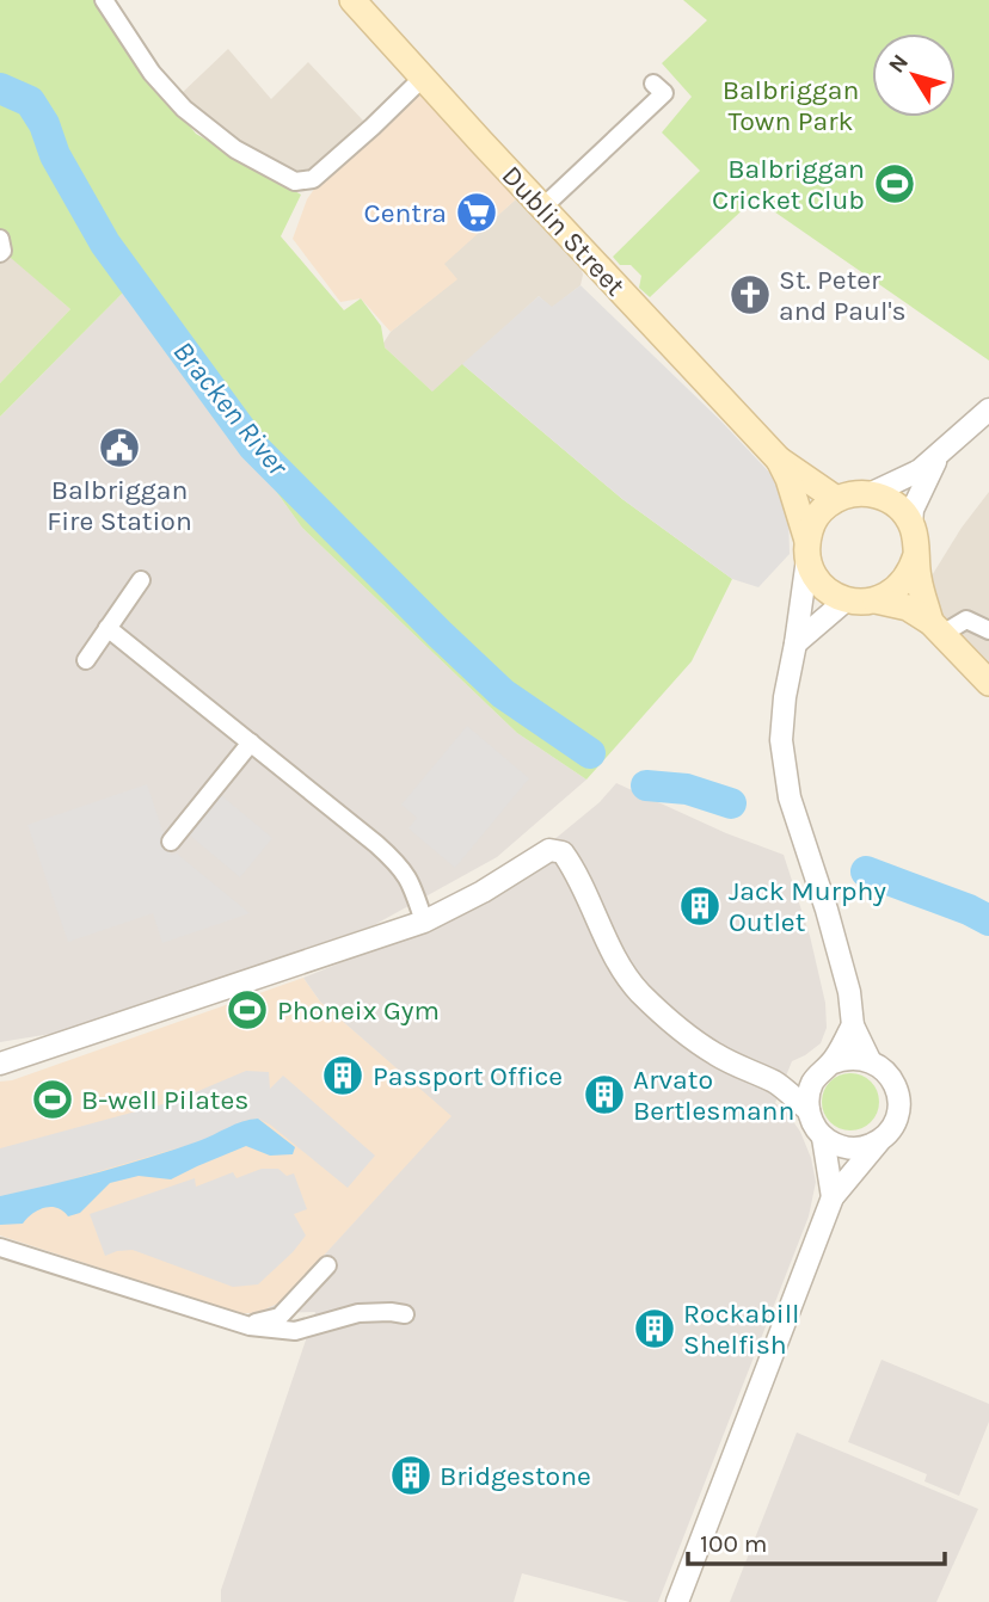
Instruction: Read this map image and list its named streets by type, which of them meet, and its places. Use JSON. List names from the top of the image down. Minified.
{"streets":{"main road":["Dublin Street"]},"water":["Bracken River"],"parks":["Balbriggan Town Park"],"places":{"sports":["Balbriggan Cricket Club","Phoneix Gym","B-well Pilates"],"supermarket":["Centra"],"church":["St. Peter and Paul's"],"public building":["Balbriggan Fire Station"],"building":["Jack Murphy Outlet","Passport Office","Arvato Bertlesmann","Rockabill Shelfish","Bridgestone"]},"scale_bar":"100 m","north":"top left"}
